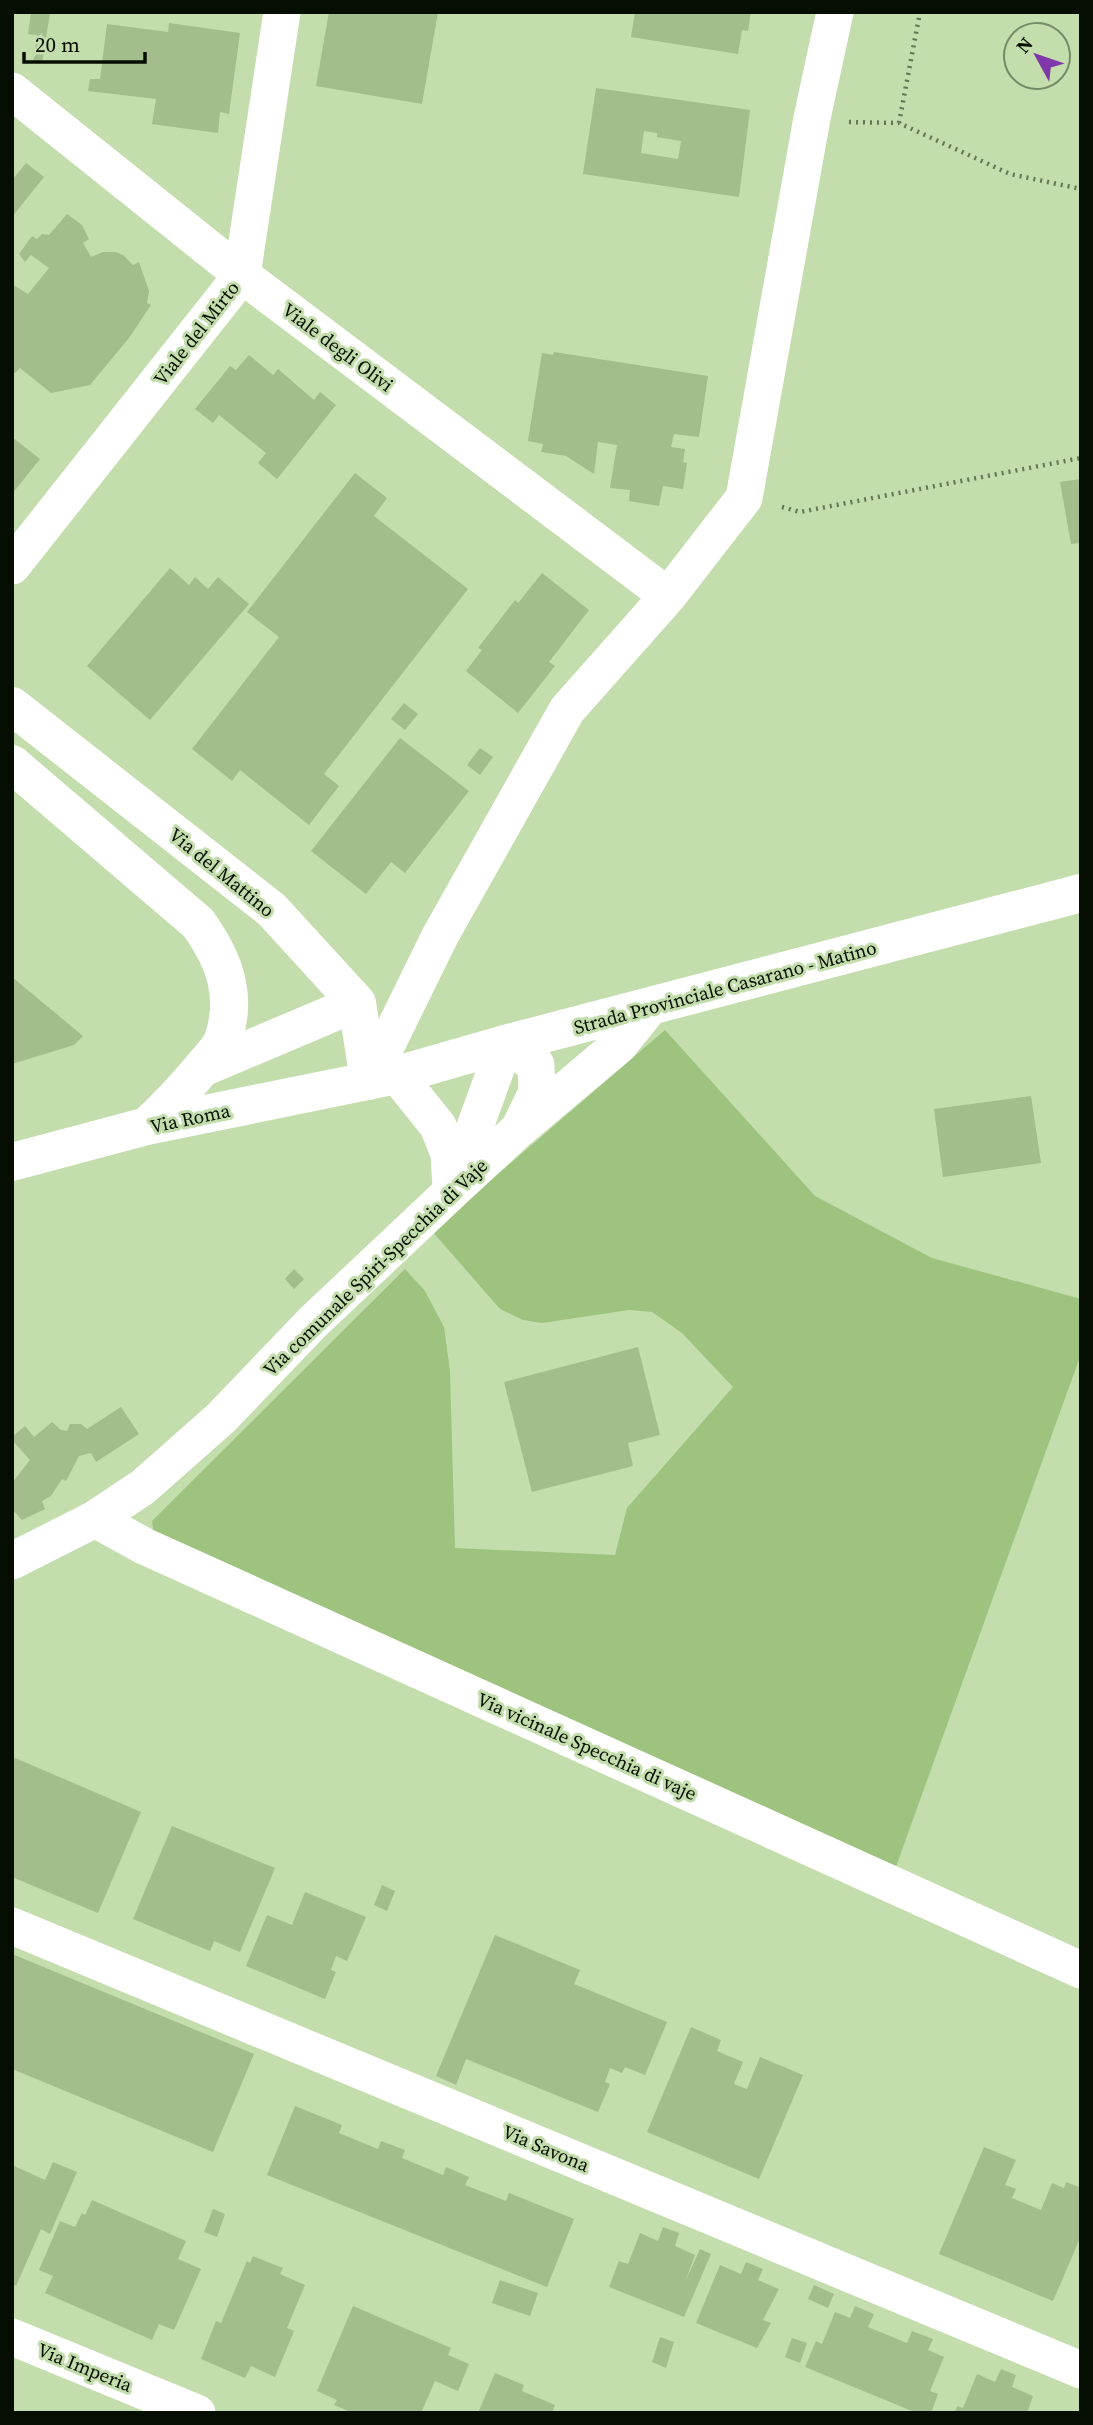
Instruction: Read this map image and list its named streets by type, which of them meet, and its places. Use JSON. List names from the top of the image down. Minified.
{"streets":{"main road":["Via del Mattino","Strada Provinciale Casarano - Matino","Via Roma"],"street":["Viale del Mirto","Viale degli Olivi","Via comunale Spiri-Specchia di Vaje","Via vicinale Specchia di vaje","Via Savona","Via Imperia"]},"crossings":[["Viale del Mirto","Viale degli Olivi"],["Strada Provinciale Casarano - Matino","Via Roma"],["Strada Provinciale Casarano - Matino","Via comunale Spiri-Specchia di Vaje"],["Via comunale Spiri-Specchia di Vaje","Via vicinale Specchia di vaje"]],"scale_bar":"20 m","north":"top left"}
